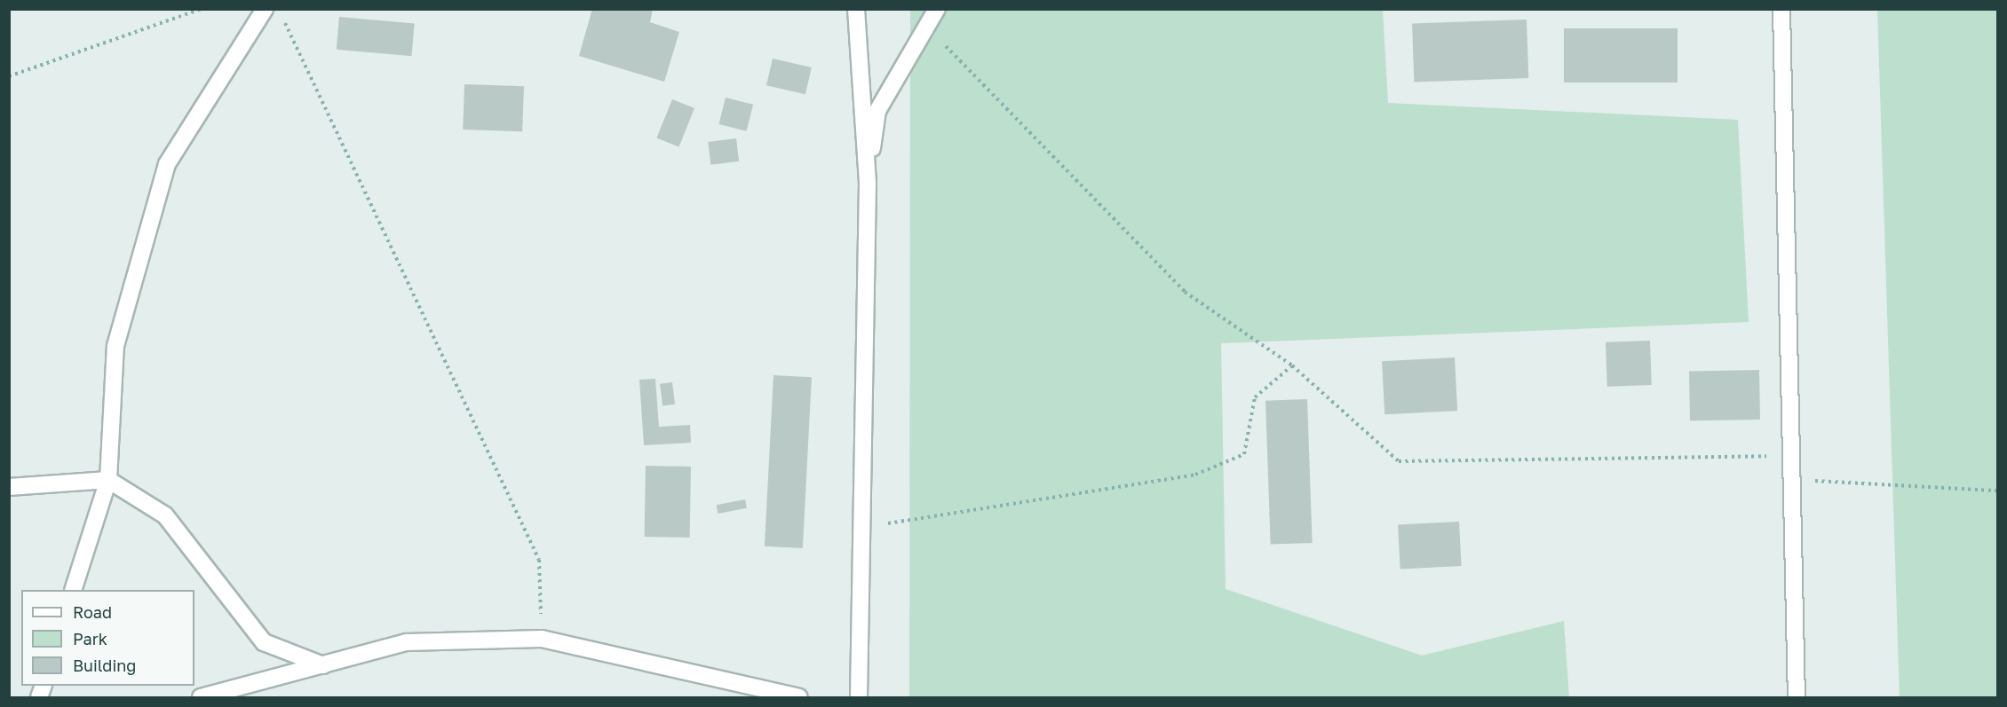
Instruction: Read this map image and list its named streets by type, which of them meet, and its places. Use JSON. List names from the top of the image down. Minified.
{"legend":["Road","Park","Building"]}
